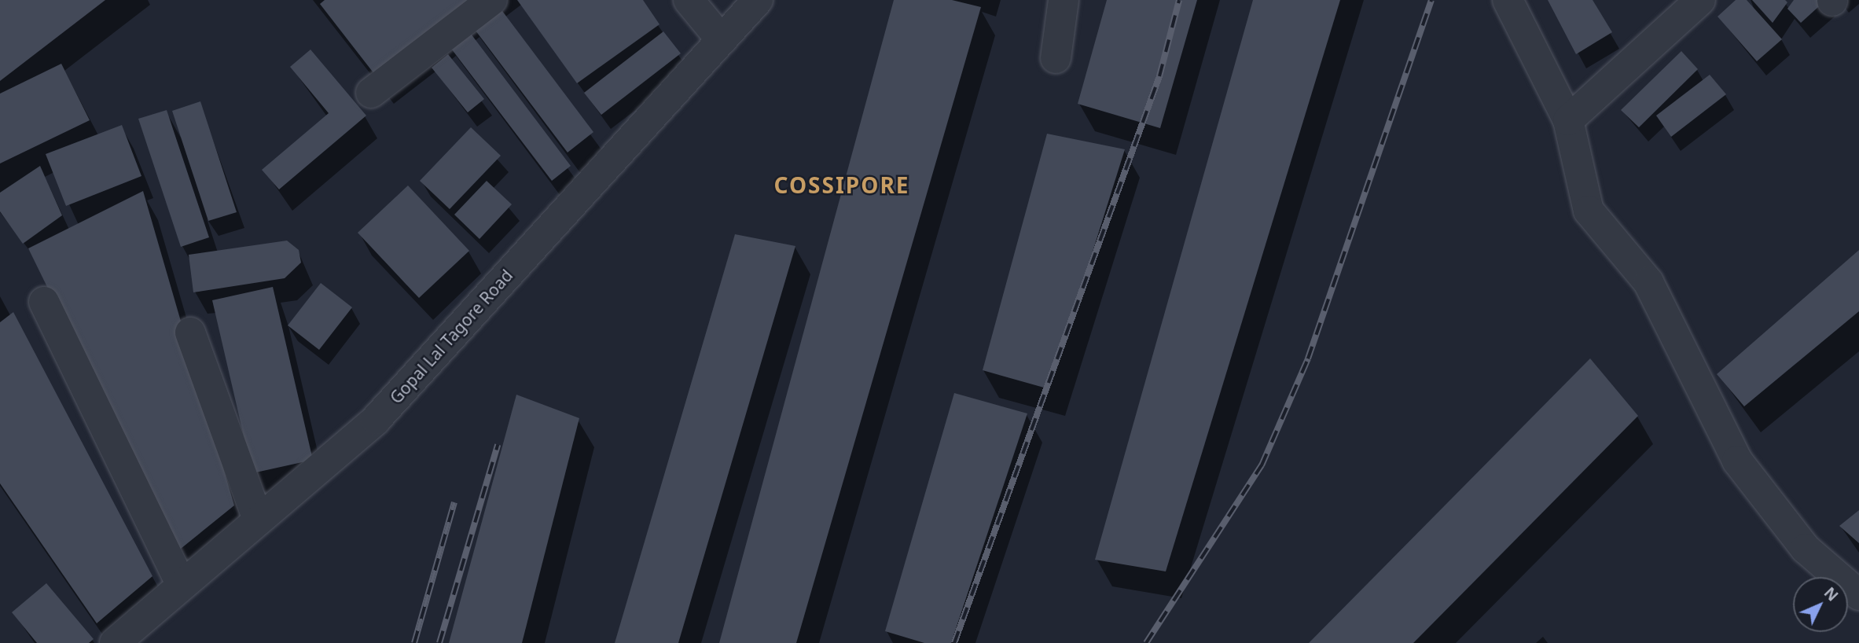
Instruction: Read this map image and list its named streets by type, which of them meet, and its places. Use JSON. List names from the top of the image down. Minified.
{"streets":{"street":["Gopal Lal Tagore Road"]},"districts":["COSSIPORE"],"north":"top right"}
